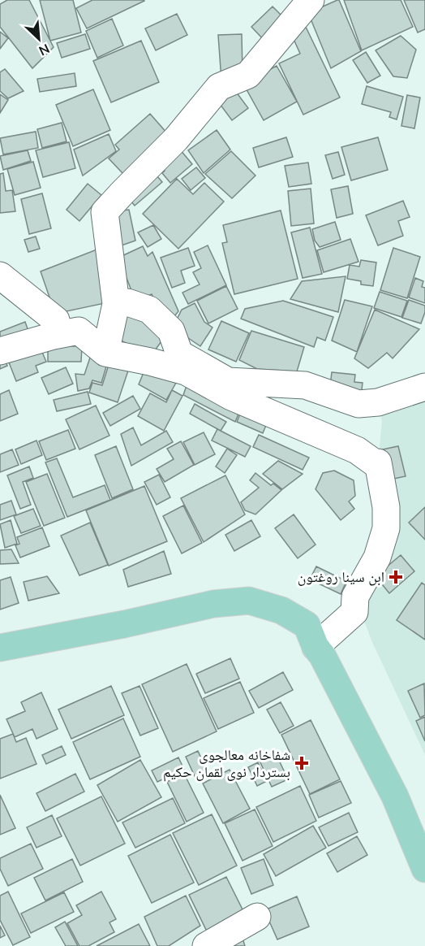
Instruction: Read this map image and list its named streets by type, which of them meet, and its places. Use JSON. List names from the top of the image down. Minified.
{"places":{"health":["ابن سینا روغتون","شفاخانه معالجوی بستردار نوی لقمان حکیم"]},"north":"bottom right"}
